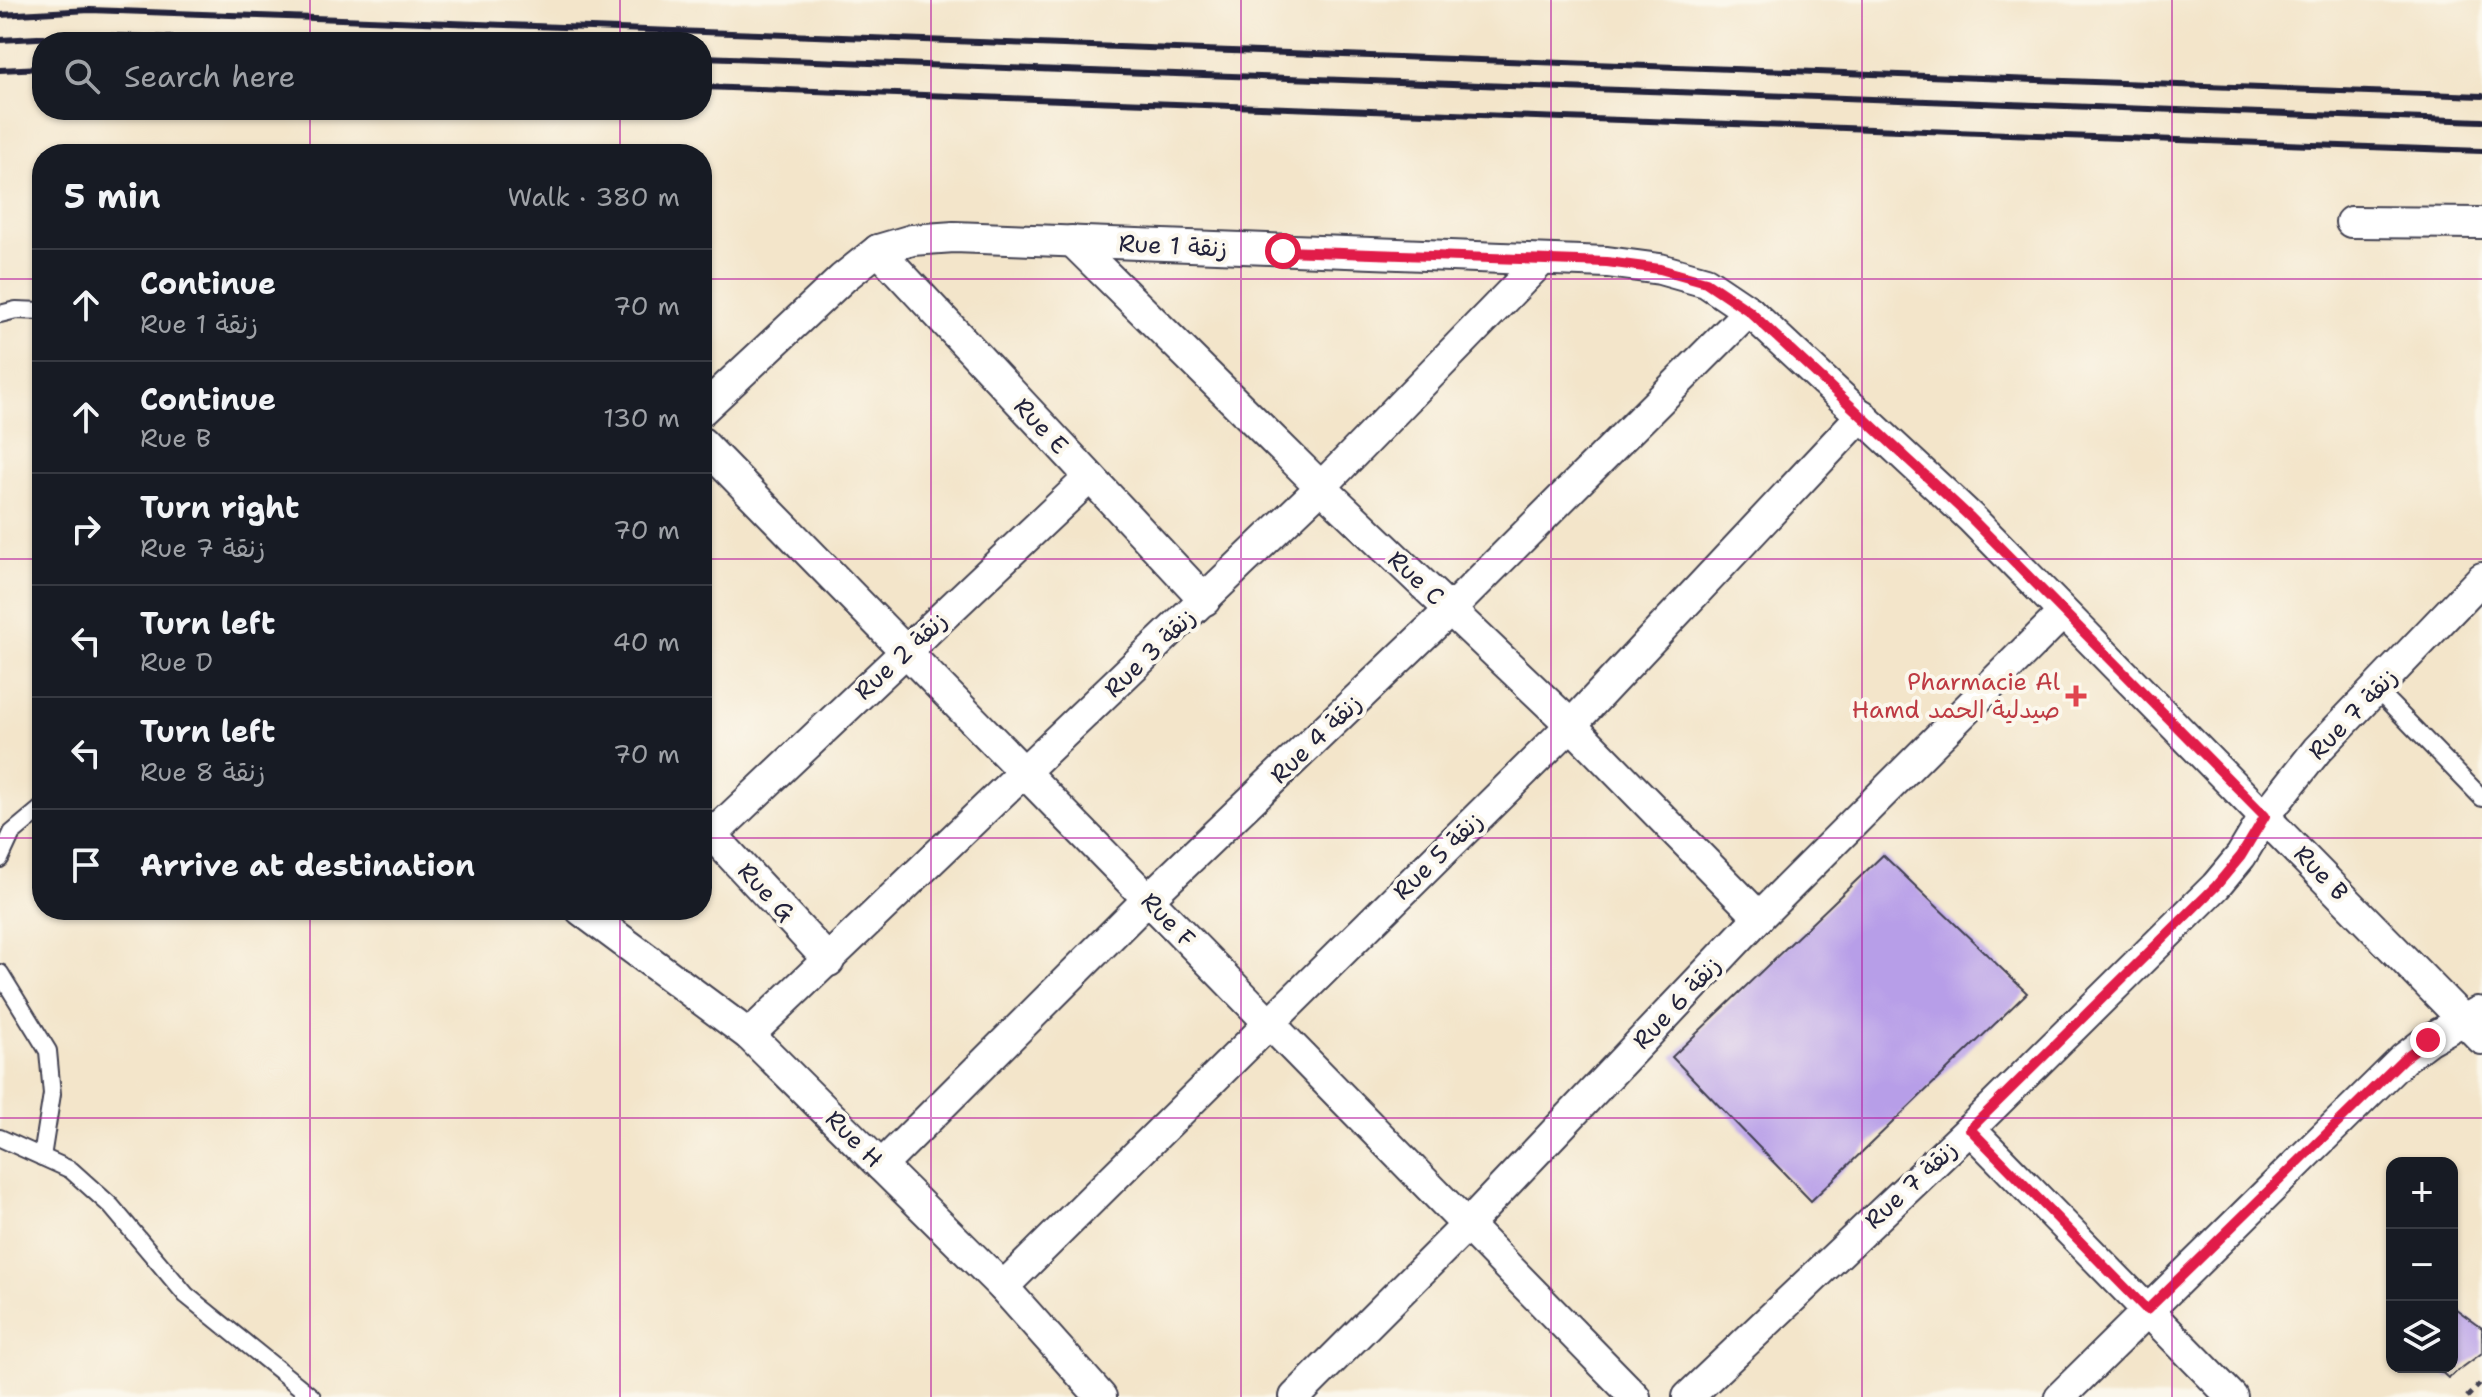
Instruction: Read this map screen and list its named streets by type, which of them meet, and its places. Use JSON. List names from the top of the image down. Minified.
{"streets":{"street":["Rue 1 زنقة","Rue E","Rue C","Rue 3 زنقة","Rue 2 زنقة","Rue 7 زنقة","Rue 4 زنقة","Rue 5 زنقة","Rue B","Rue G","Rue F","Rue 6 زنقة","Rue H"]},"crossings":[["Rue 1 زنقة","Rue E"],["Rue 1 زنقة","Rue C"],["Rue 1 زنقة","Rue 3 زنقة"],["Rue 1 زنقة","Rue B"],["Rue E","Rue 3 زنقة"],["Rue E","Rue 2 زنقة"],["Rue C","Rue 3 زنقة"],["Rue C","Rue 4 زنقة"],["Rue C","Rue 5 زنقة"],["Rue C","Rue 6 زنقة"],["Rue 3 زنقة","Rue G"],["Rue 3 زنقة","Rue F"],["Rue 3 زنقة","Rue H"],["Rue 2 زنقة","Rue F"],["Rue 7 زنقة","Rue B"],["Rue 4 زنقة","Rue B"],["Rue 4 زنقة","Rue F"],["Rue 4 زنقة","Rue H"],["Rue 5 زنقة","Rue B"],["Rue 5 زنقة","Rue F"],["Rue 5 زنقة","Rue H"],["Rue B","Rue 6 زنقة"],["Rue F","Rue 6 زنقة"]],"places":{"health":["Pharmacie Al Hamd صيدلية الحمد"]},"page":{"search":"Search here","heading":["5 min","Walk · 380 m"],"list":[["Continue","Rue 1 زنقة","70 m"],["Continue","Rue B","130 m"],["Turn right","Rue 7 زنقة","70 m"],["Turn left","Rue D","40 m"],["Turn left","Rue 8 زنقة","70 m"],"Arrive at destination"],"map_buttons":["+","−"]}}
